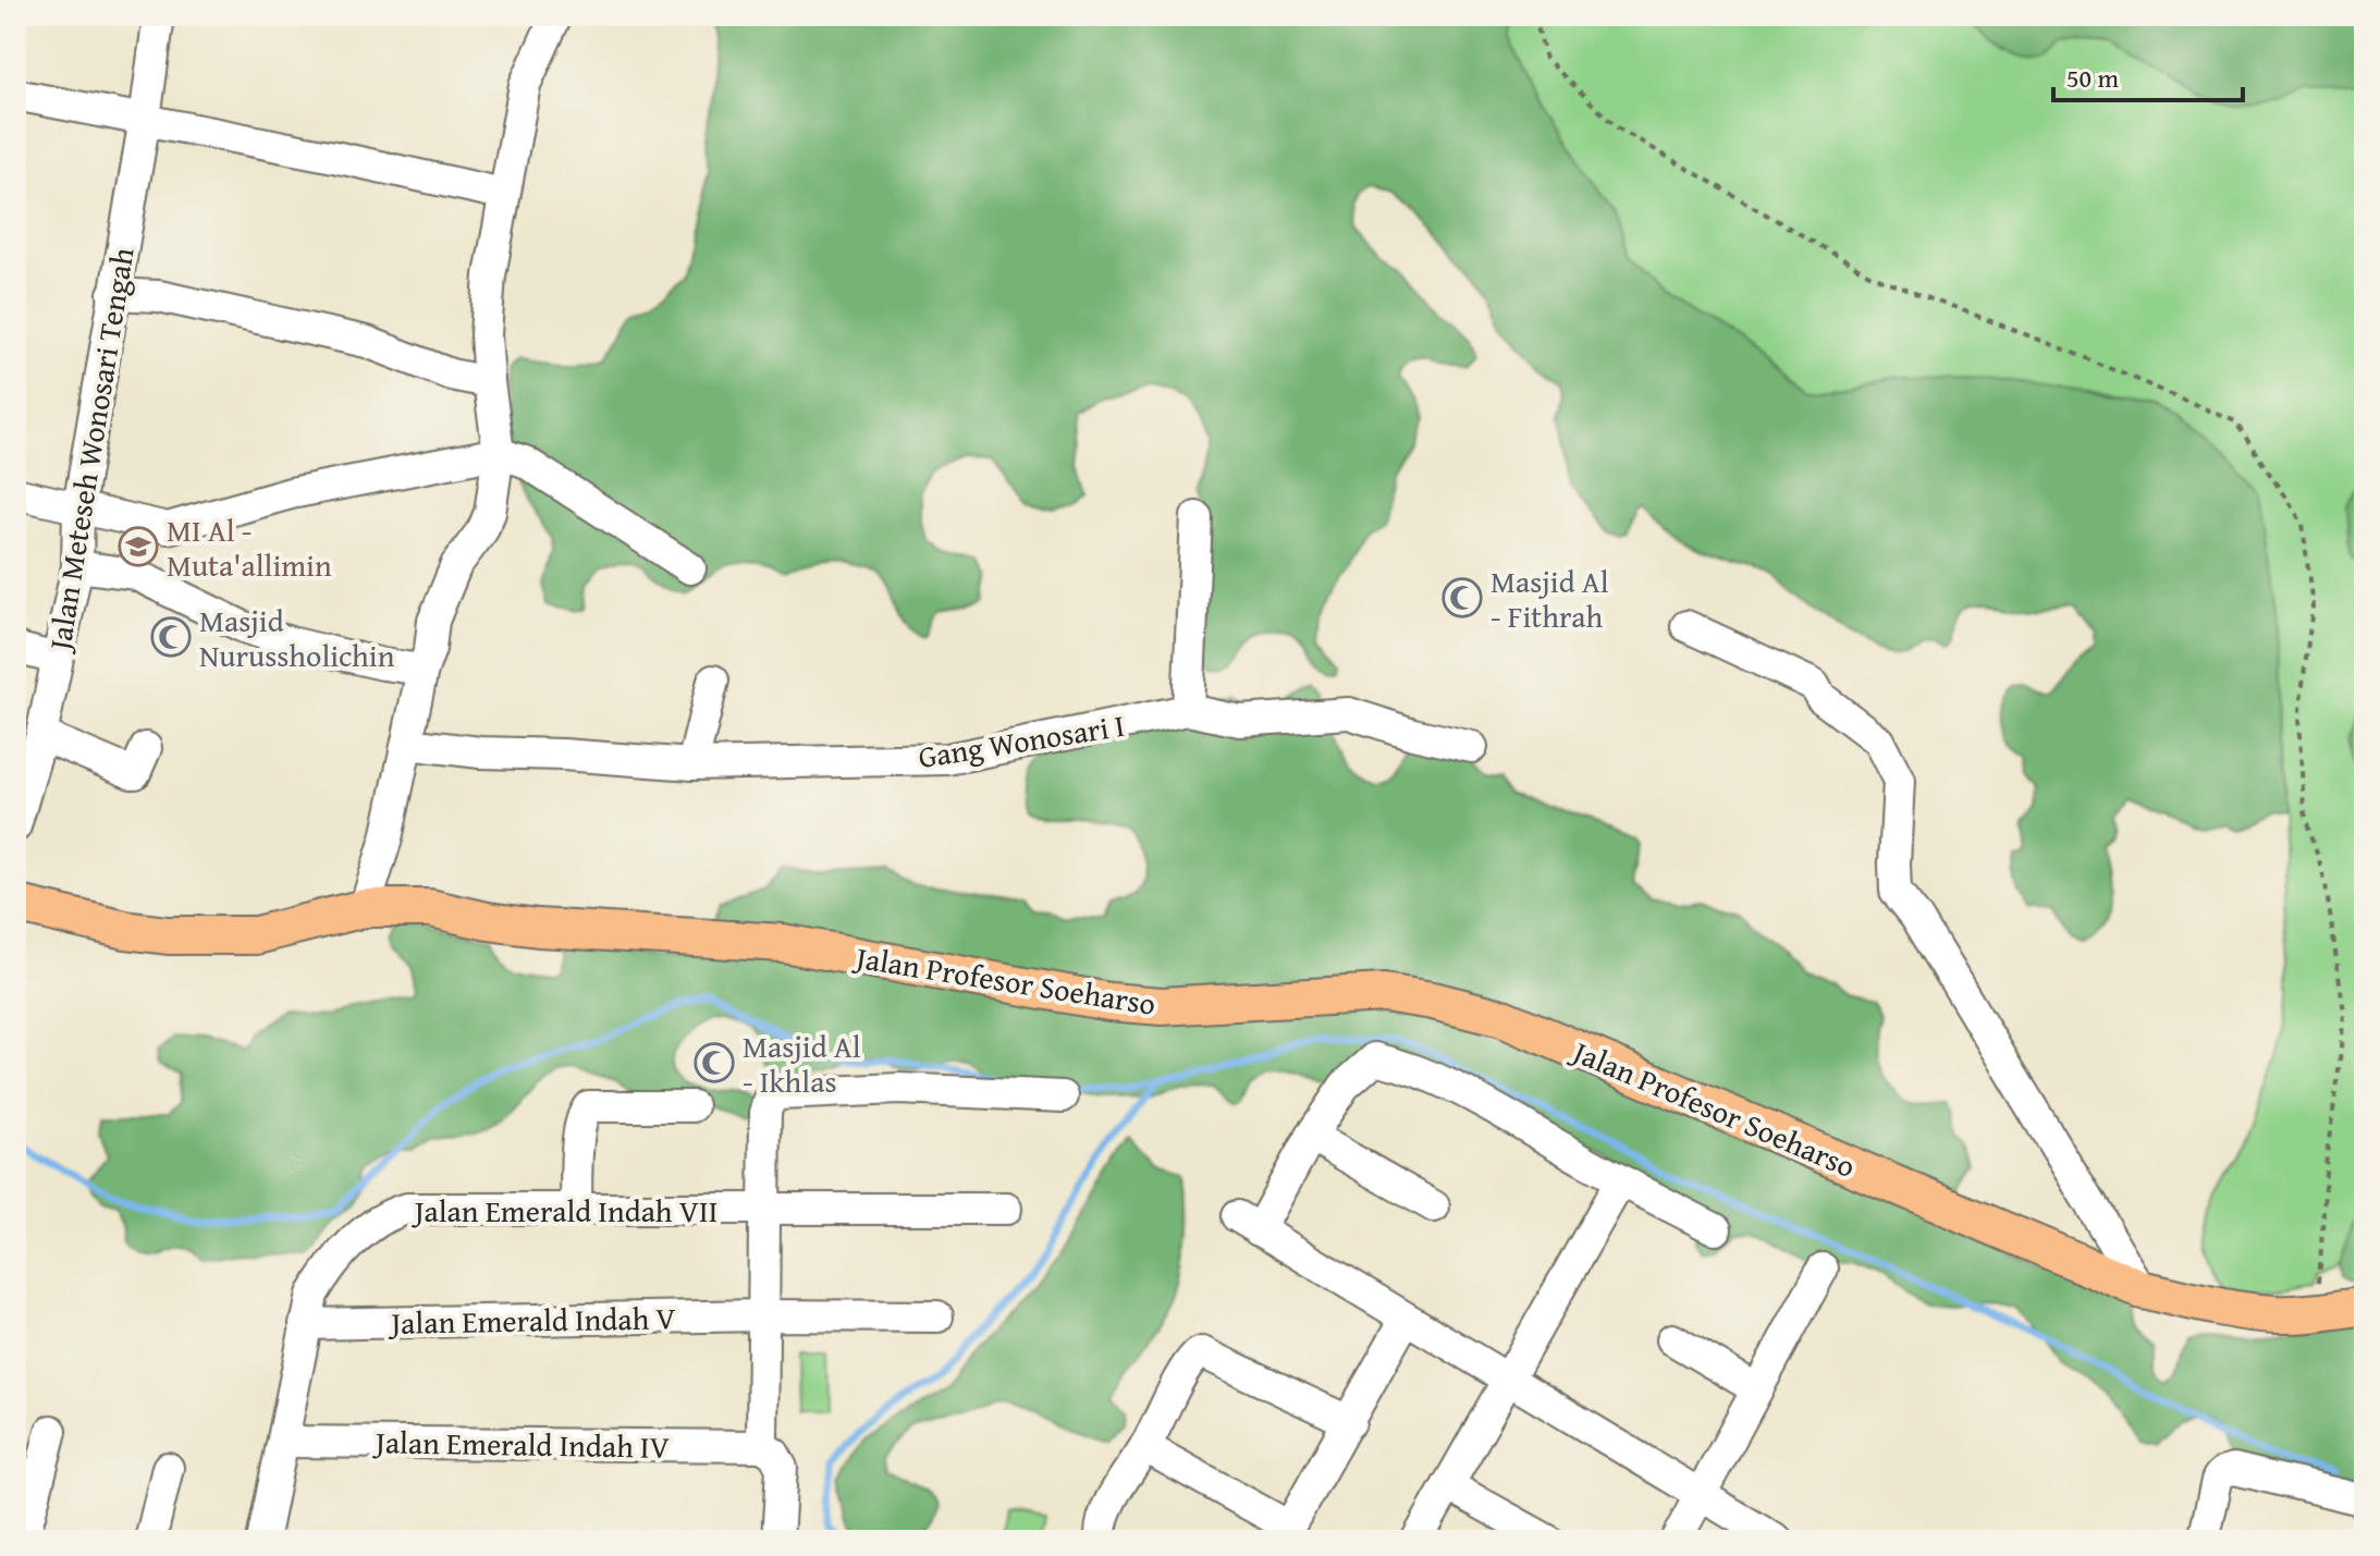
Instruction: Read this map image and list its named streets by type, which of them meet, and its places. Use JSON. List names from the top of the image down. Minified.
{"streets":{"main road":["Jalan Profesor Soeharso"],"street":["Jalan Meteseh Wonosari Tengah","Gang Wonosari I","Jalan Emerald Indah VII","Jalan Emerald Indah V","Jalan Emerald Indah IV"]},"crossings":[["Jalan Emerald Indah VII","Jalan Emerald Indah V"]],"places":{"school or university":["MI Al - Muta'allimin"],"mosque":["Masjid Al - Fithrah","Masjid Nurussholichin","Masjid Al - Ikhlas"]},"scale_bar":"50 m"}
